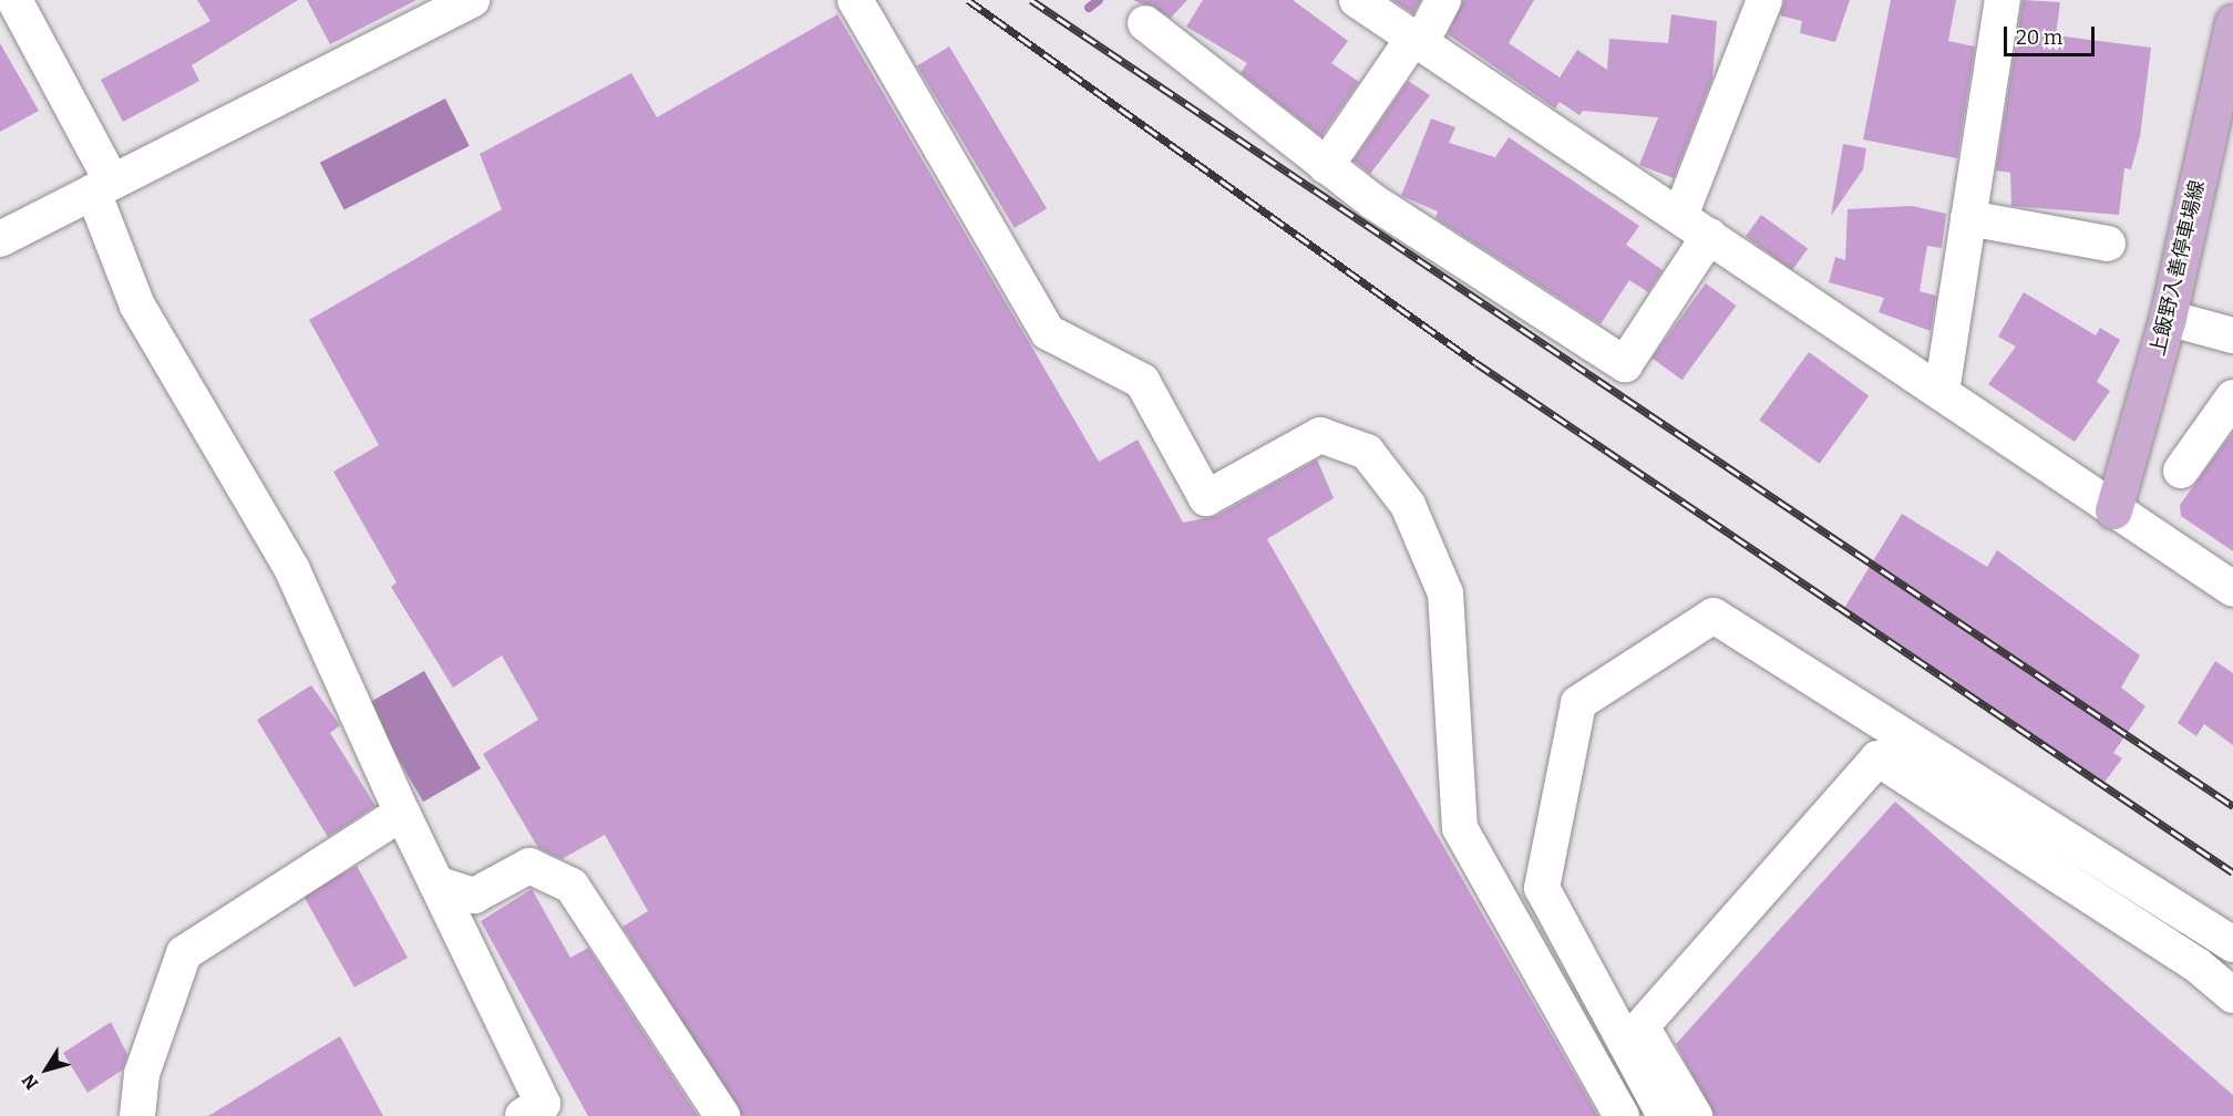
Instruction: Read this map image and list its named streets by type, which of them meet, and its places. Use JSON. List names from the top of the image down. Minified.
{"streets":{"main road":["上飯野入善停車場線"]},"scale_bar":"20 m","north":"bottom left"}
